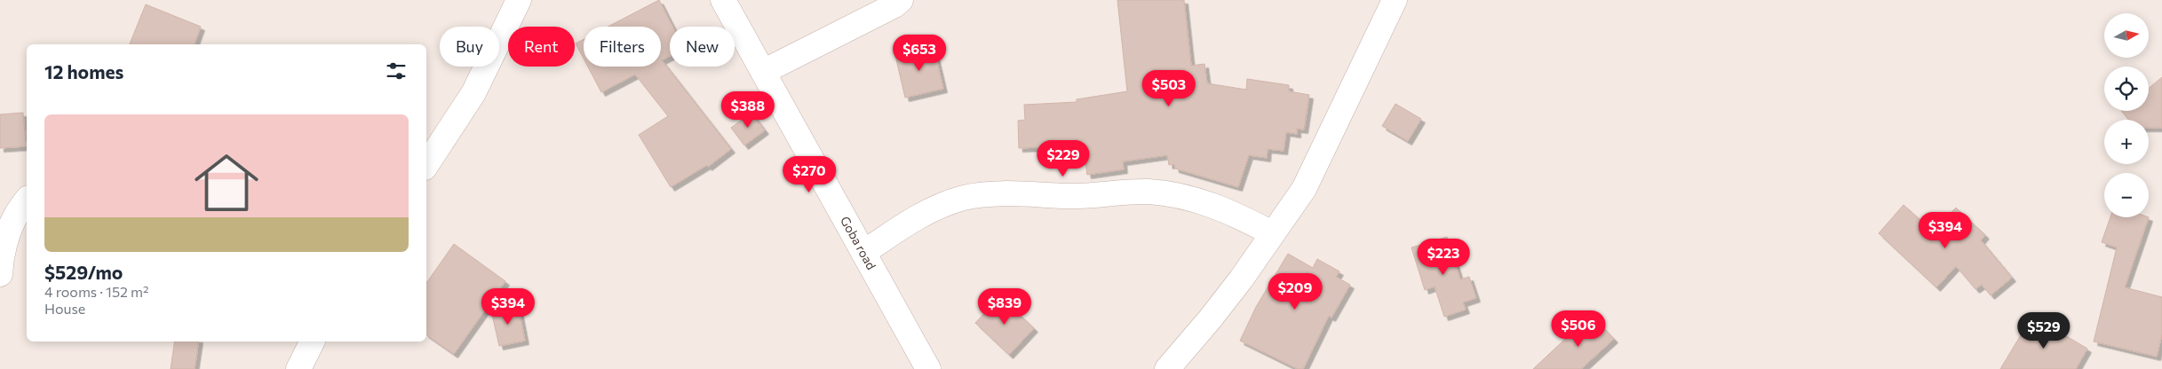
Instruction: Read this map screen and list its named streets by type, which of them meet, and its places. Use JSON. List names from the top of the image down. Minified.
{"streets":{"street":["Goba road"]},"north":"right","page":{"map_buttons":["+","−"],"chip":["Buy","Rent","Filters","New"],"price":["$653","$503","$388","$229","$270","$394","$223","$209","$394","$839","$506","$529"],"heading":"12 homes","list":[{"name":"$529/mo","note":"4 rooms · 152 m² · House"}]}}
